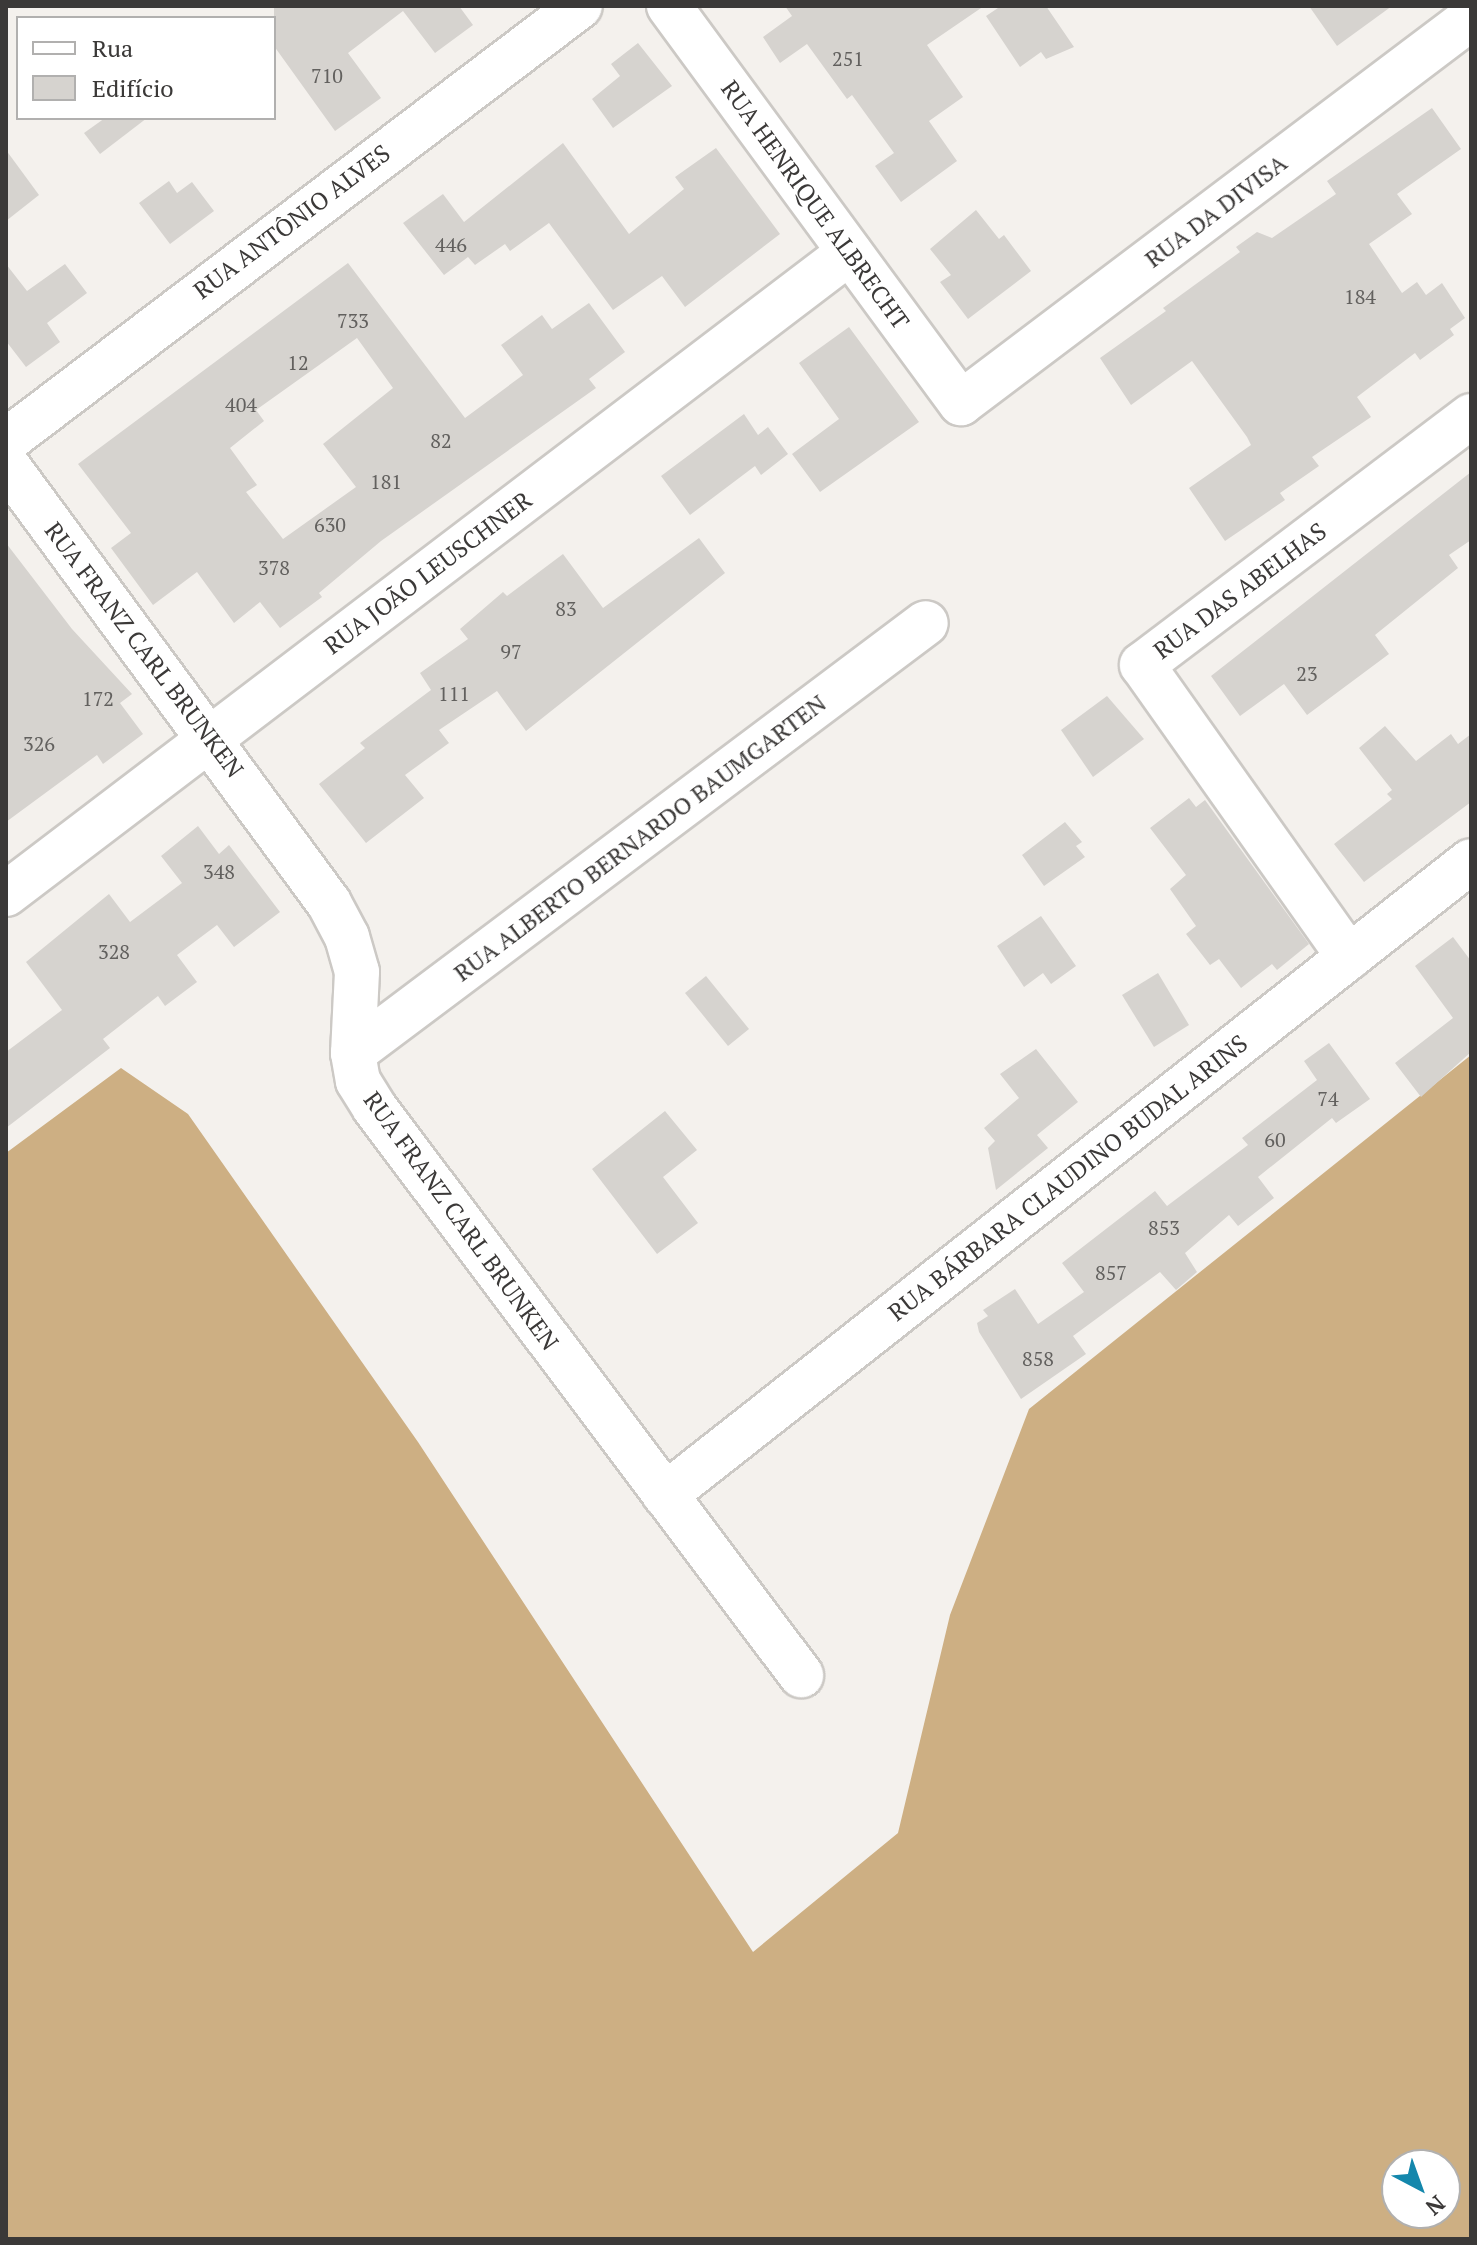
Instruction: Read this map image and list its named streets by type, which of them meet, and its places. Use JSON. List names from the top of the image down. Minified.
{"streets":{"street":["RUA HENRIQUE ALBRECHT","RUA DA DIVISA","RUA ANTÔNIO ALVES","RUA JOÃO LEUSCHNER","RUA DAS ABELHAS","RUA FRANZ CARL BRUNKEN","RUA ALBERTO BERNARDO BAUMGARTEN","RUA BÁRBARA CLAUDINO BUDAL ARINS"]},"crossings":[["RUA HENRIQUE ALBRECHT","RUA DA DIVISA"],["RUA HENRIQUE ALBRECHT","RUA JOÃO LEUSCHNER"],["RUA JOÃO LEUSCHNER","RUA FRANZ CARL BRUNKEN"],["RUA DAS ABELHAS","RUA BÁRBARA CLAUDINO BUDAL ARINS"],["RUA FRANZ CARL BRUNKEN","RUA ALBERTO BERNARDO BAUMGARTEN"],["RUA FRANZ CARL BRUNKEN","RUA BÁRBARA CLAUDINO BUDAL ARINS"]],"house_numbers":["251","710","446","184","733","12","404","82","181","630","378","83","97","23","111","172","326","348","328","74","60","853","857","858"],"legend":["Rua","Edifício"],"north":"bottom right"}
